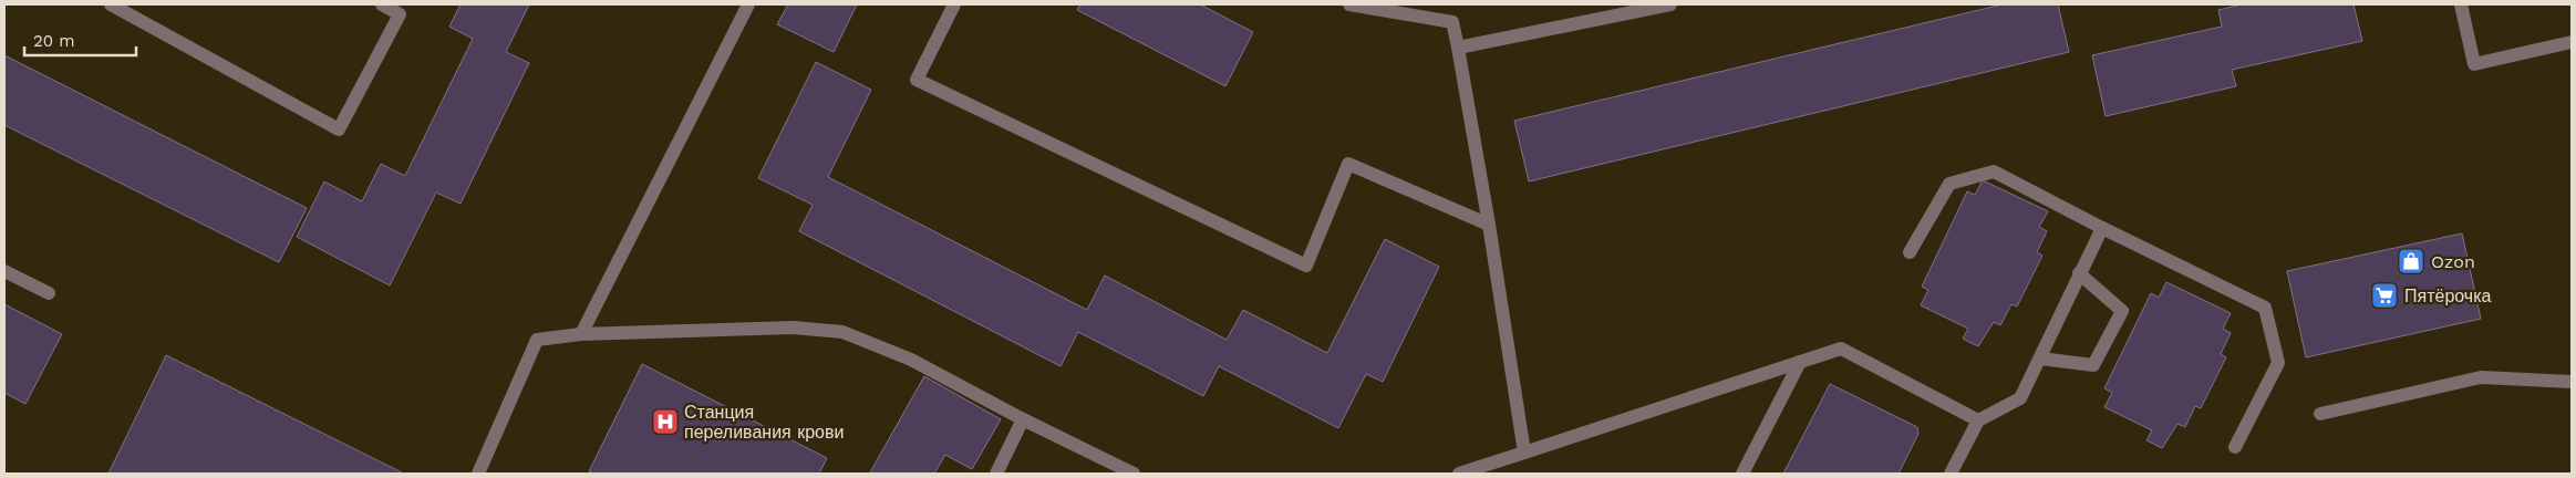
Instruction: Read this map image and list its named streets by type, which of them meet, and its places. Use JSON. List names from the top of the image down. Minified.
{"places":{"shop":["Ozon"],"supermarket":["Пятёрочка"],"hospital":["Станция переливания крови"]},"scale_bar":"20 m"}
